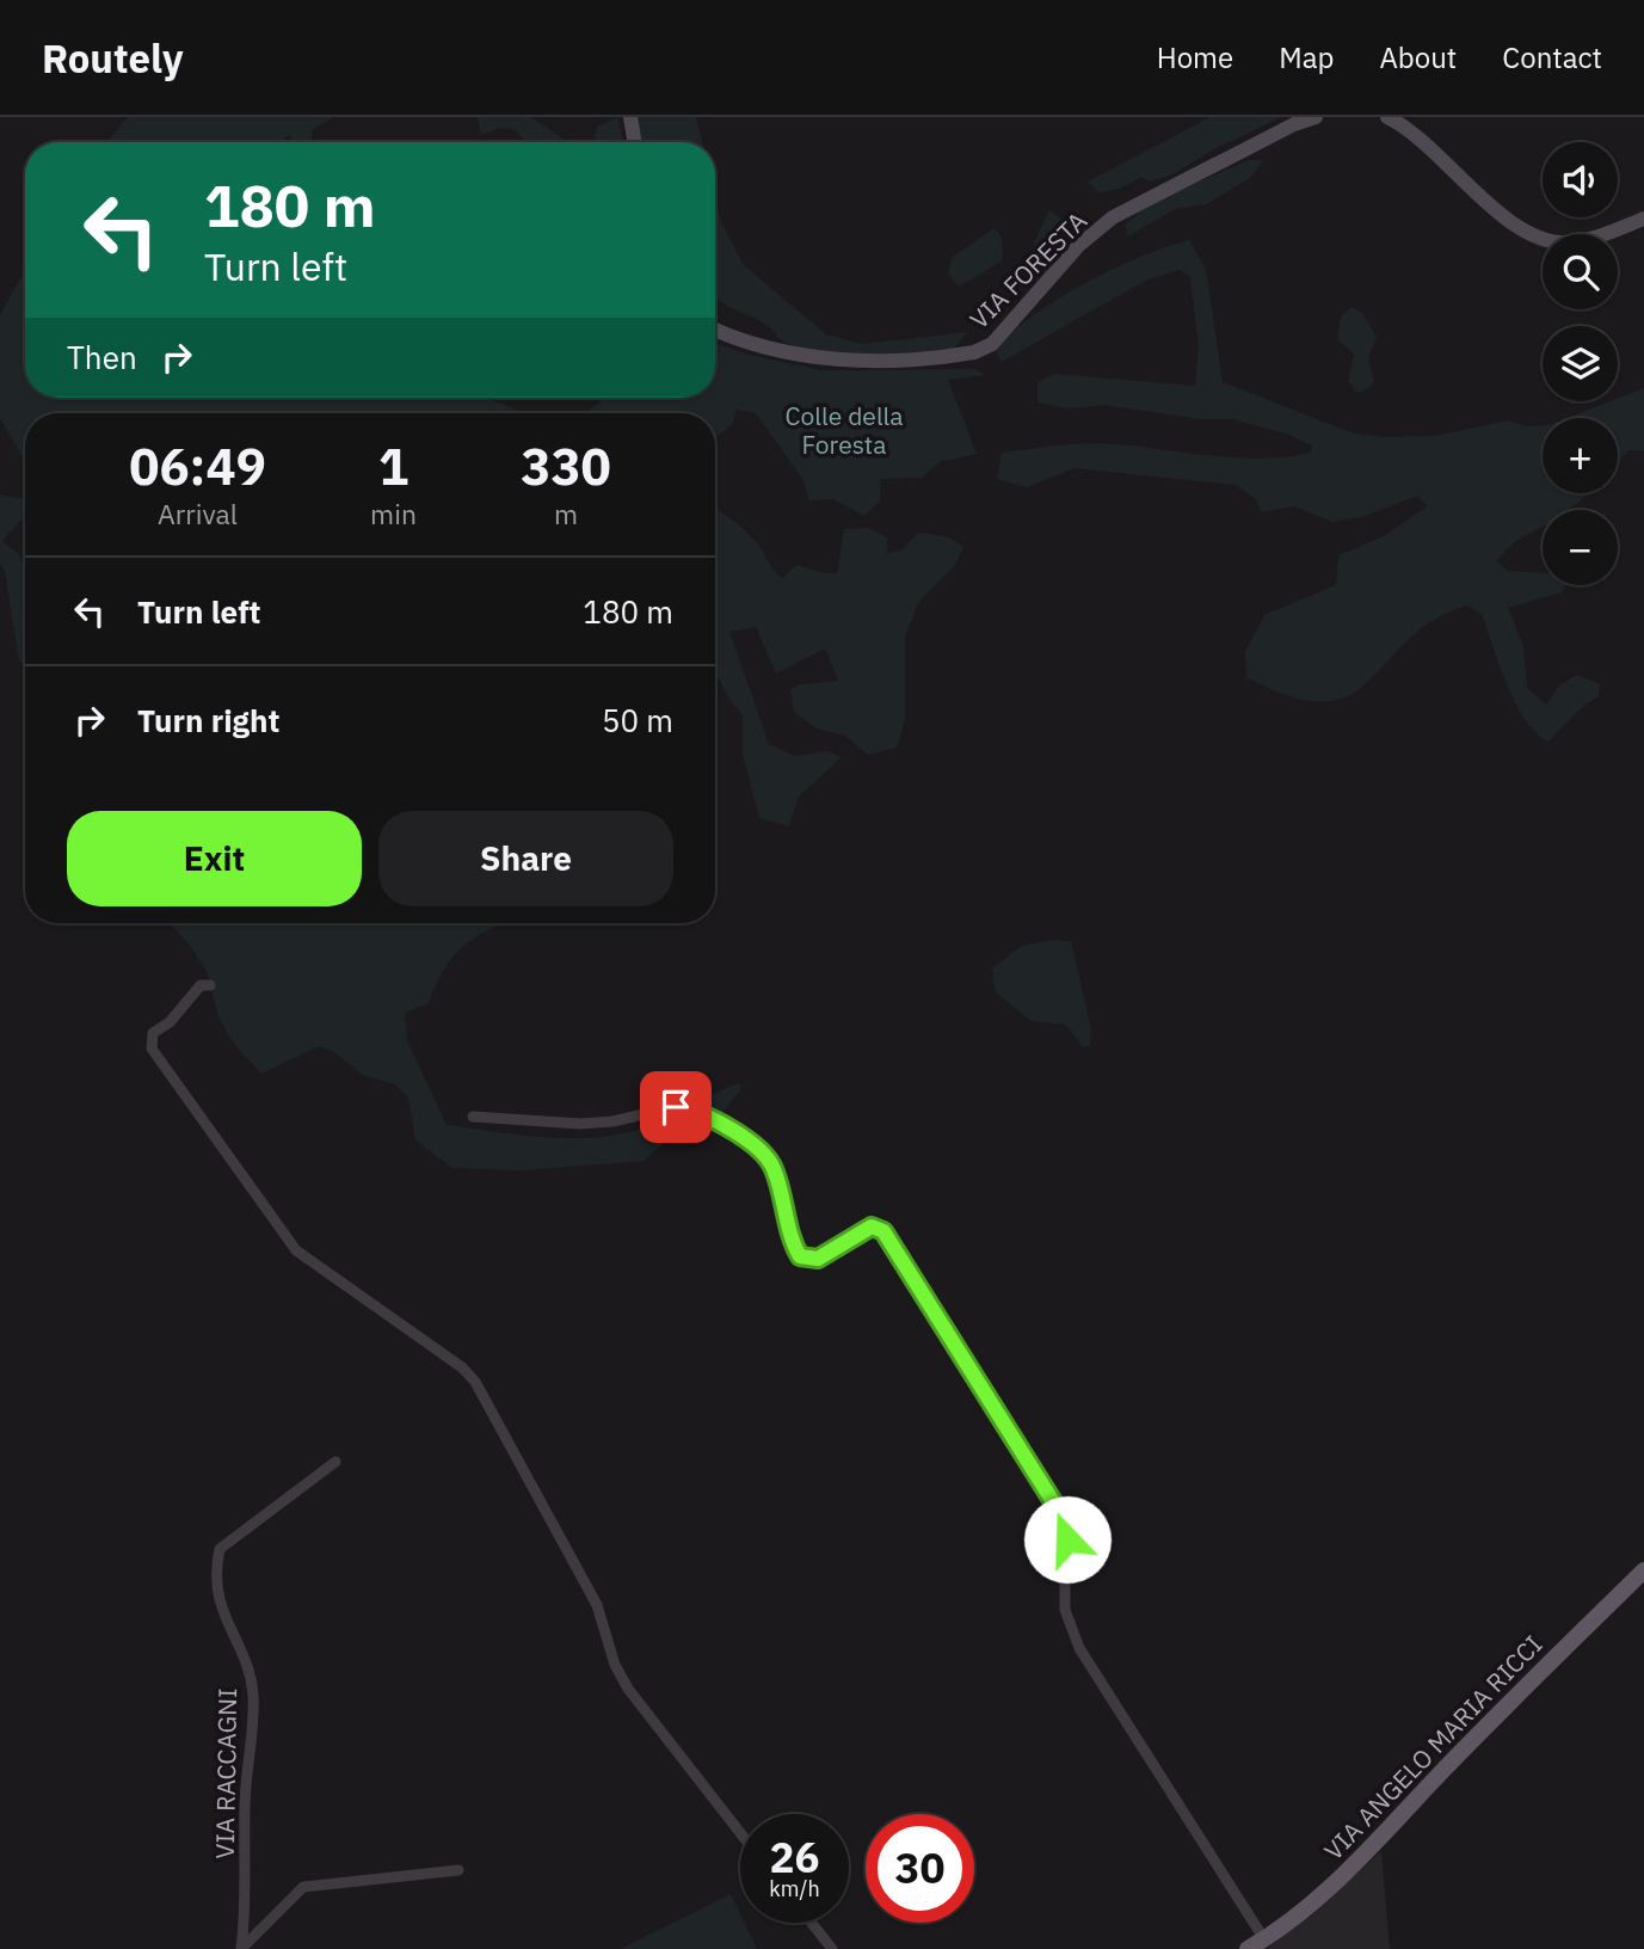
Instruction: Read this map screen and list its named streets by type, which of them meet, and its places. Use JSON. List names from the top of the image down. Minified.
{"streets":{"main road":["VIA FORESTA","VIA ANGELO MARIA RICCI"],"street":["VIA RACCAGNI"]},"parks":["Colle della Foresta"],"page":{"header":"Routely","nav":["Home","Map","About","Contact"],"map_buttons":["+","−"],"turn":["180 m","Turn left"],"then":"Then","eta":["06:49","Arrival","1","min","330","m"],"list":[{"name":"Turn left","value":"180 m"},{"name":"Turn right","value":"50 m"}],"buttons":["Exit","Share"],"speed":"26 km/h","limit":"30"}}
